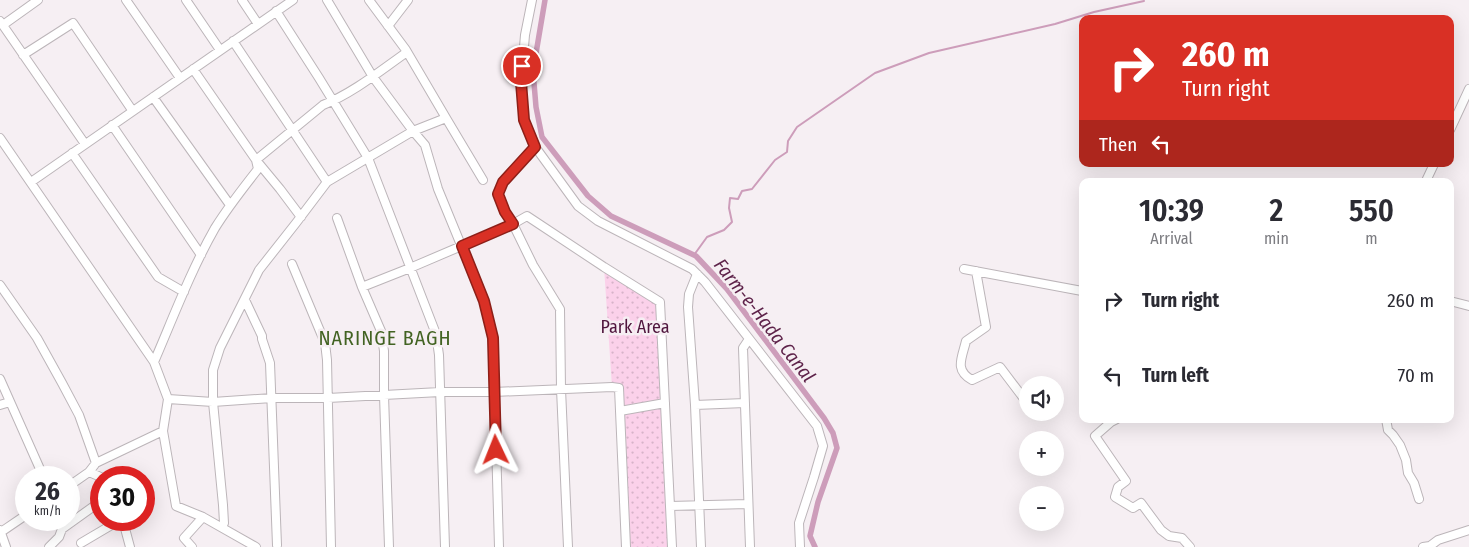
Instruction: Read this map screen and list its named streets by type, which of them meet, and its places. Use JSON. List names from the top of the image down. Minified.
{"districts":["NARINGE BAGH"],"water":["Farm-e-Hada Canal"],"parks":["Park Area"],"page":{"turn":["260 m","Turn right"],"then":"Then","eta":["10:39","Arrival","2","min","550","m"],"list":[{"name":"Turn right","value":"260 m"},{"name":"Turn left","value":"70 m"}],"map_buttons":["+","−"],"speed":"26 km/h","limit":"30"}}
